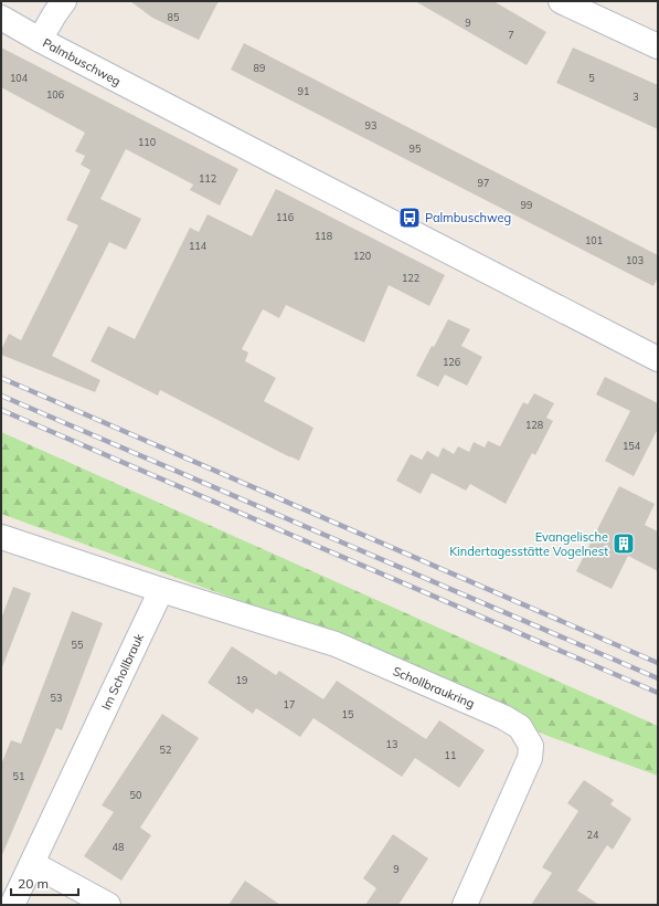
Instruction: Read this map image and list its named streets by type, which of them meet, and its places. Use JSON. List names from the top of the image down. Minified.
{"streets":{"street":["Palmbuschweg","Im Schollbrauk","Schollbraukring"]},"crossings":[["Im Schollbrauk","Schollbraukring"]],"places":{"bus stop":["Palmbuschweg"],"building":["Evangelische Kindertagesstätte Vogelnest"]},"house_numbers":["85","9","7","89","104","5","91","106","3","93","110","95","112","97","99","116","118","101","114","120","103","122","126","128","154","55","19","53","17","15","13","52","11","51","50","24","48","9"],"scale_bar":"20 m"}
